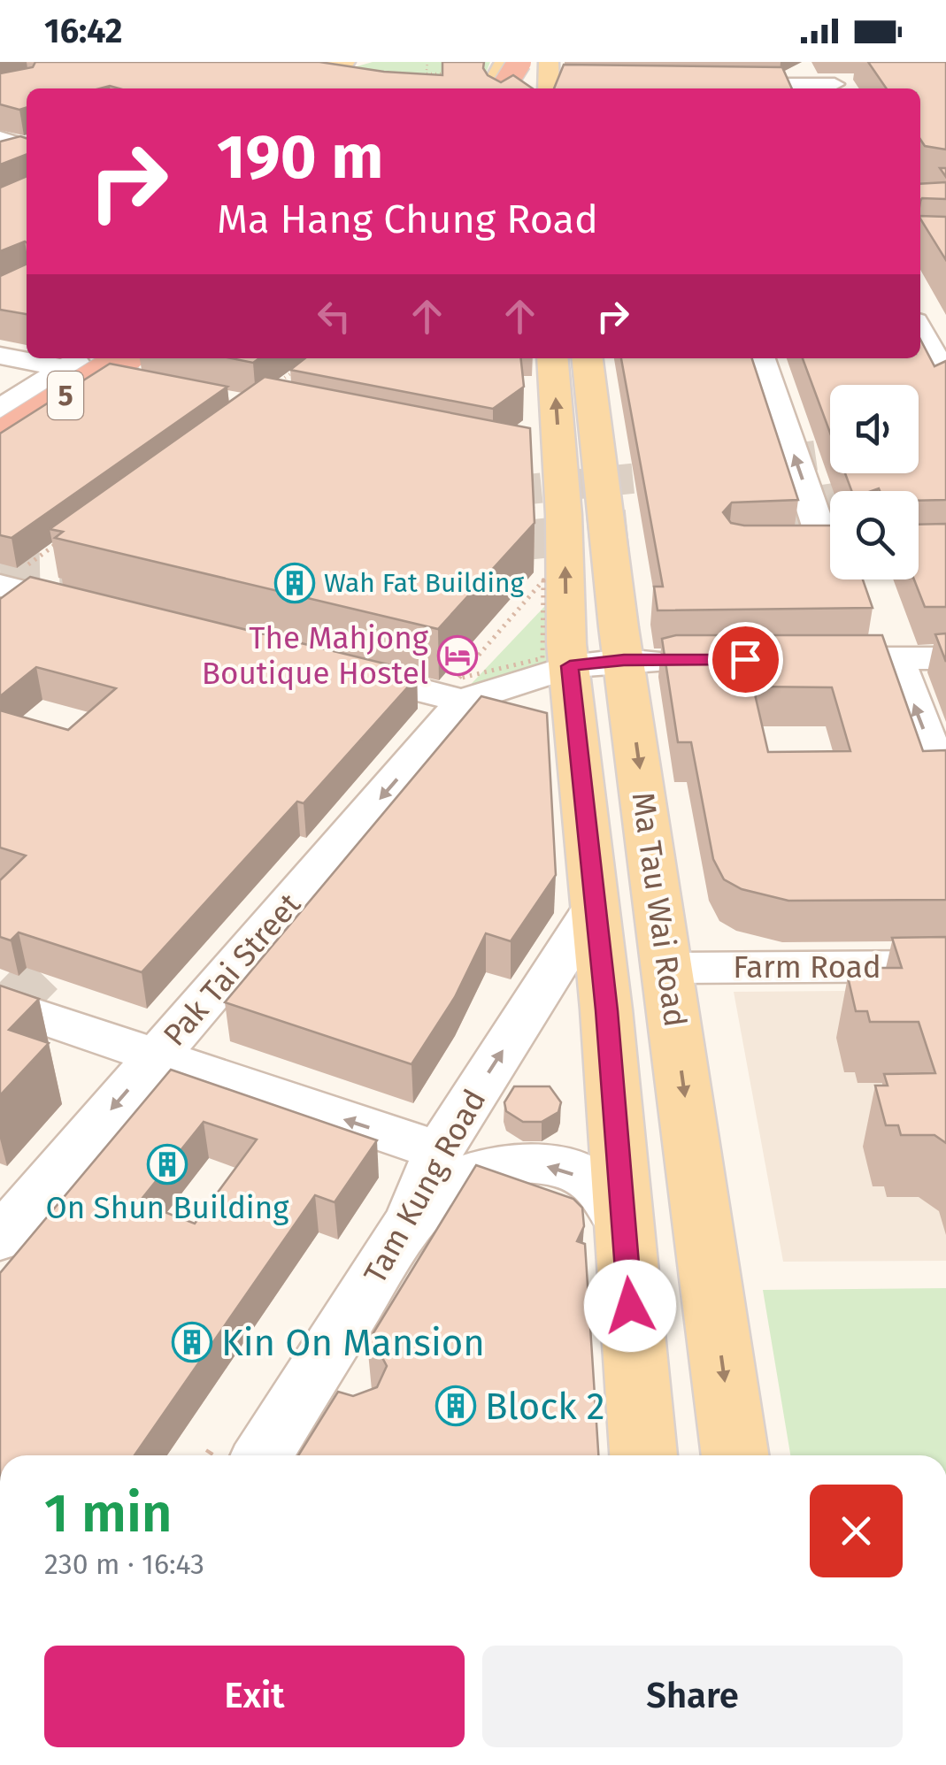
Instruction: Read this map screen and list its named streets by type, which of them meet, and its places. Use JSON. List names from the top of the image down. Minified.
{"streets":{"highway":["5"],"main road":["Ma Tau Wai Road"],"street":["Farm Road","Pak Tai Street","Tam Kung Road"]},"crossings":[["Ma Tau Wai Road","Farm Road"],["Ma Tau Wai Road","Tam Kung Road"]],"one_way":["Pak Tai Street","Tam Kung Road"],"places":{"building":["Wah Fat Building","On Shun Building","Kin On Mansion","Block 2"],"hotel":["The Mahjong Boutique Hostel"]},"page":{"status":"16:42","turn":["190 m","Ma Hang Chung Road"],"heading":["1 min","230 m · 16:43"],"buttons":["Exit","Share"]}}
